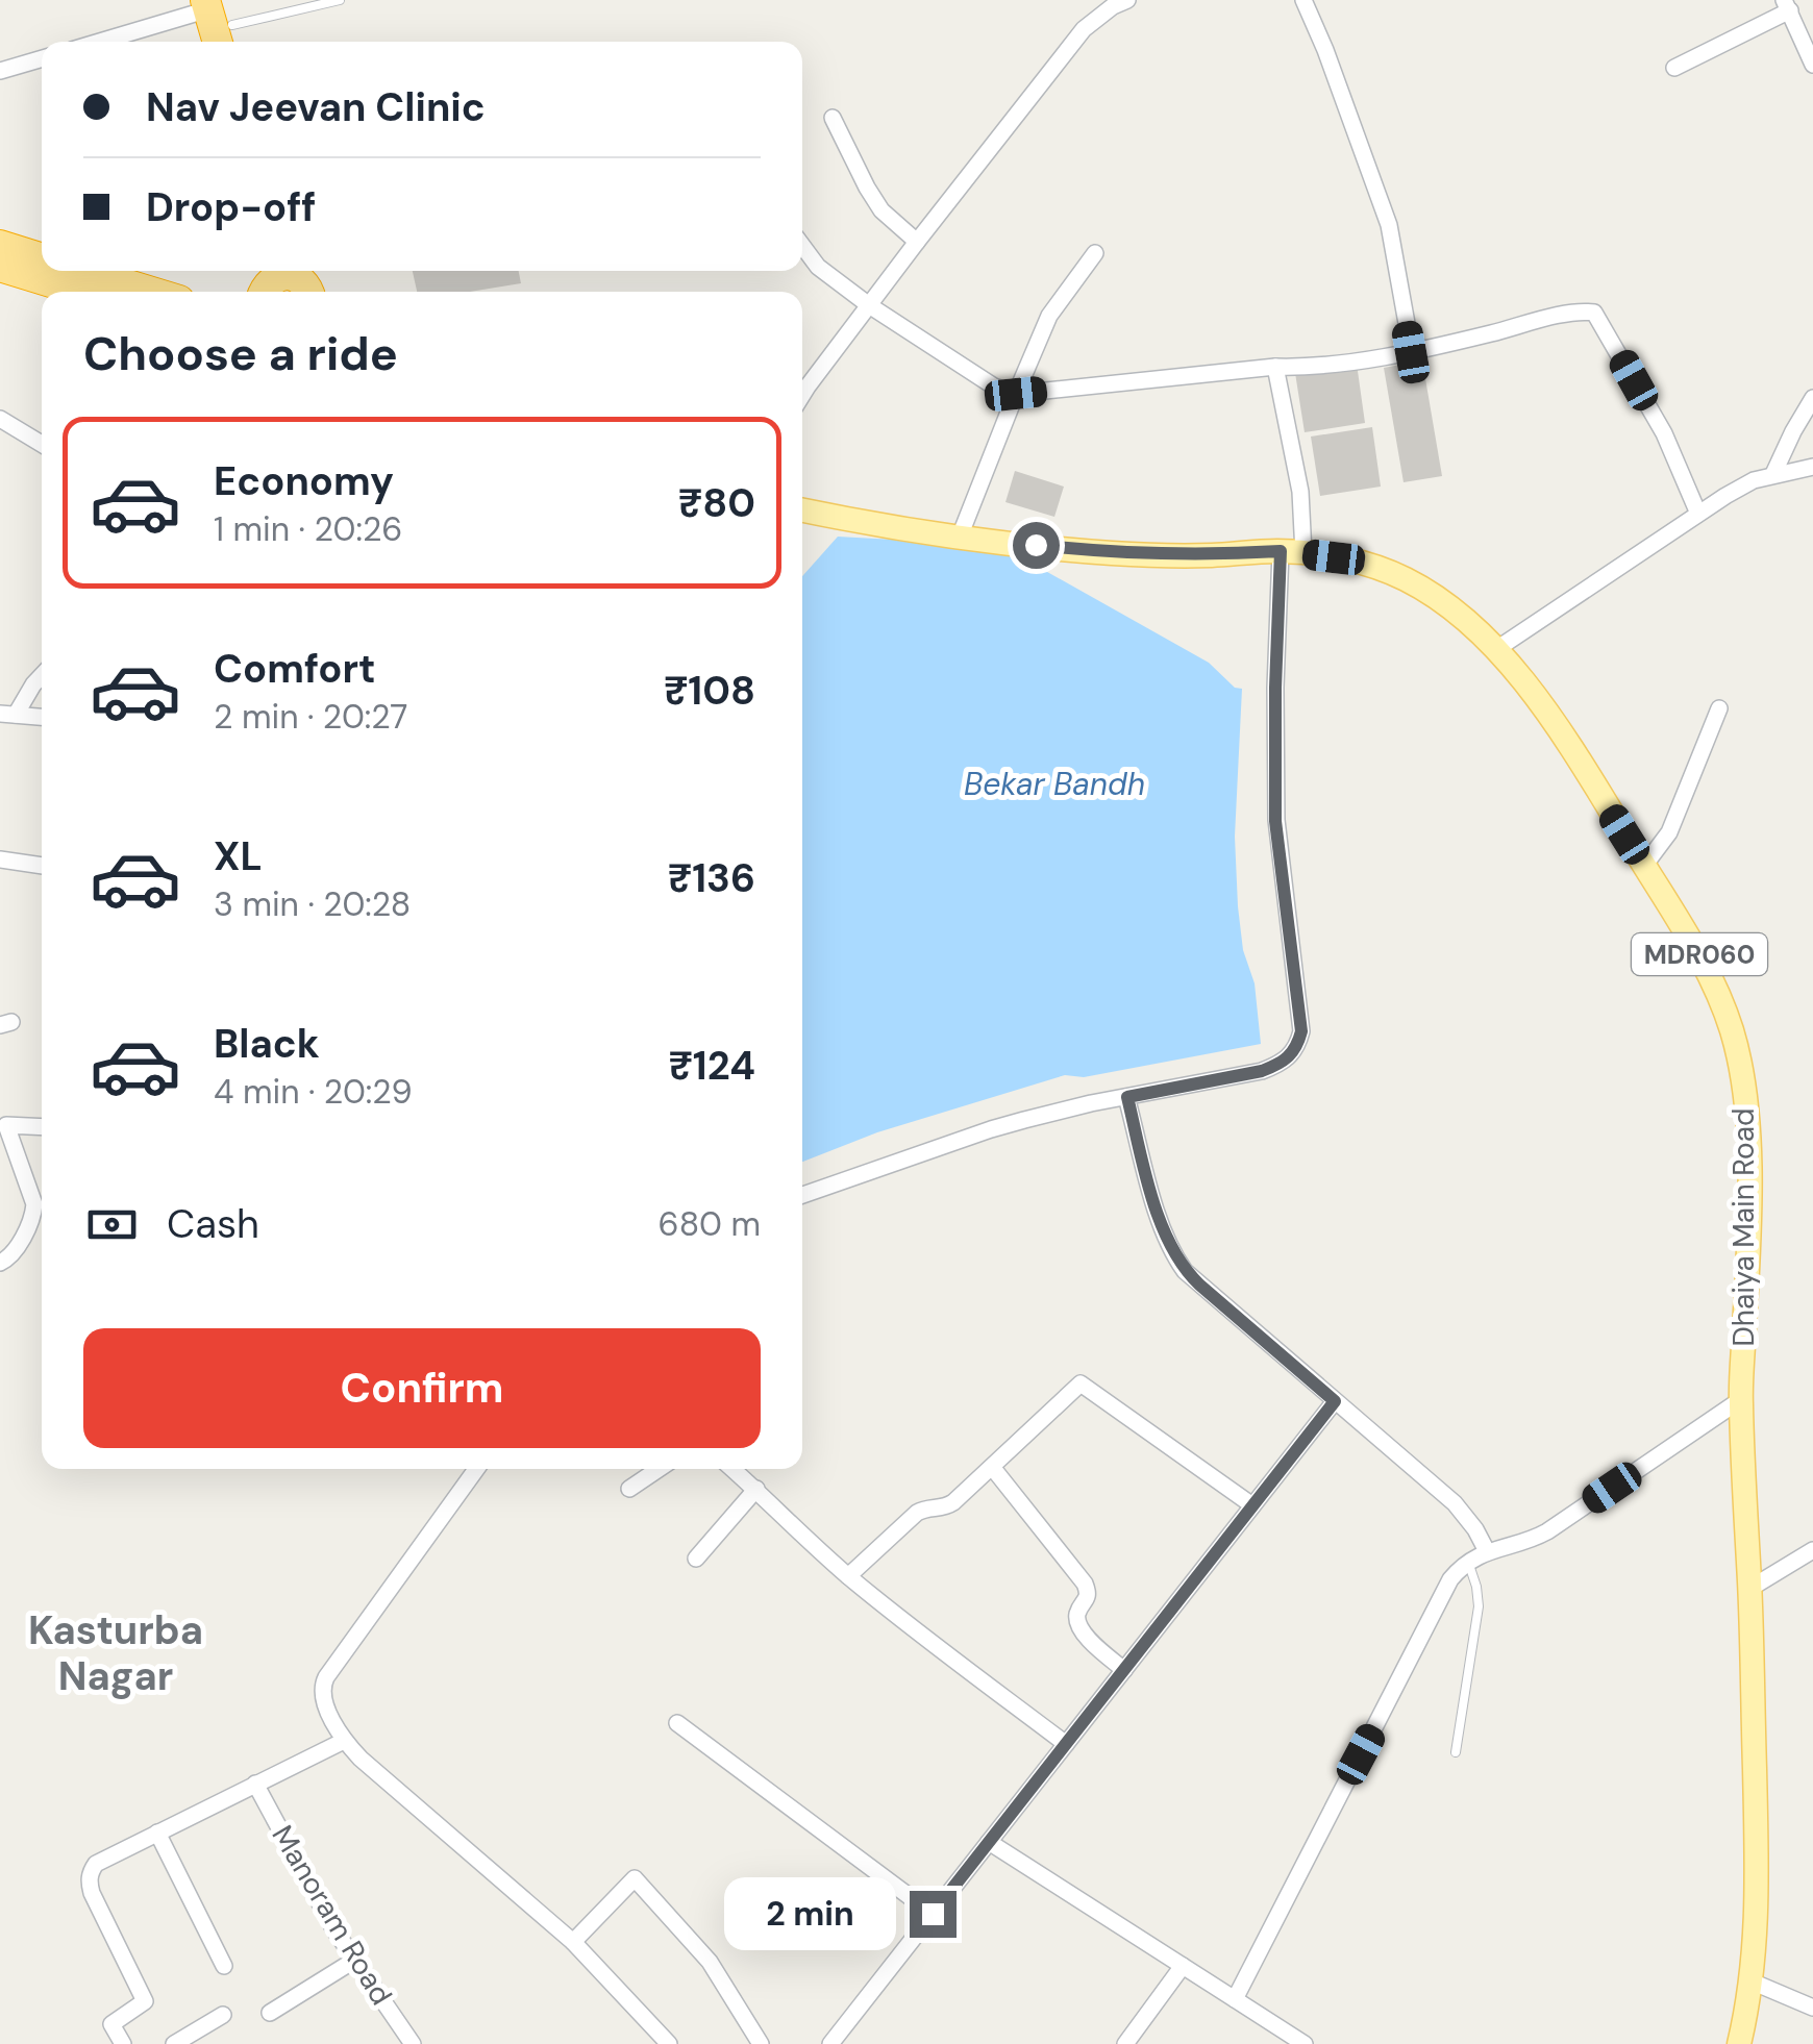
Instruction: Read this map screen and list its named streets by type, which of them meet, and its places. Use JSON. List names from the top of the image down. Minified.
{"streets":{"main road":["MDR060","Dhaiya Main Road"],"street":["Manoram Road"]},"districts":["Kasturba Nagar"],"water":["Bekar Bandh"],"page":{"banner":["Nav Jeevan Clinic","Drop-off"],"heading":"Choose a ride","list":[{"name":"Economy","note":"1 min · 20:26","value":"₹80"},{"name":"Comfort","note":"2 min · 20:27","value":"₹108"},{"name":"XL","note":"3 min · 20:28","value":"₹136"},{"name":"Black","note":"4 min · 20:29","value":"₹124"}],"pay":["Cash","680 m"],"buttons":"Confirm","bubble":"2 min"}}
